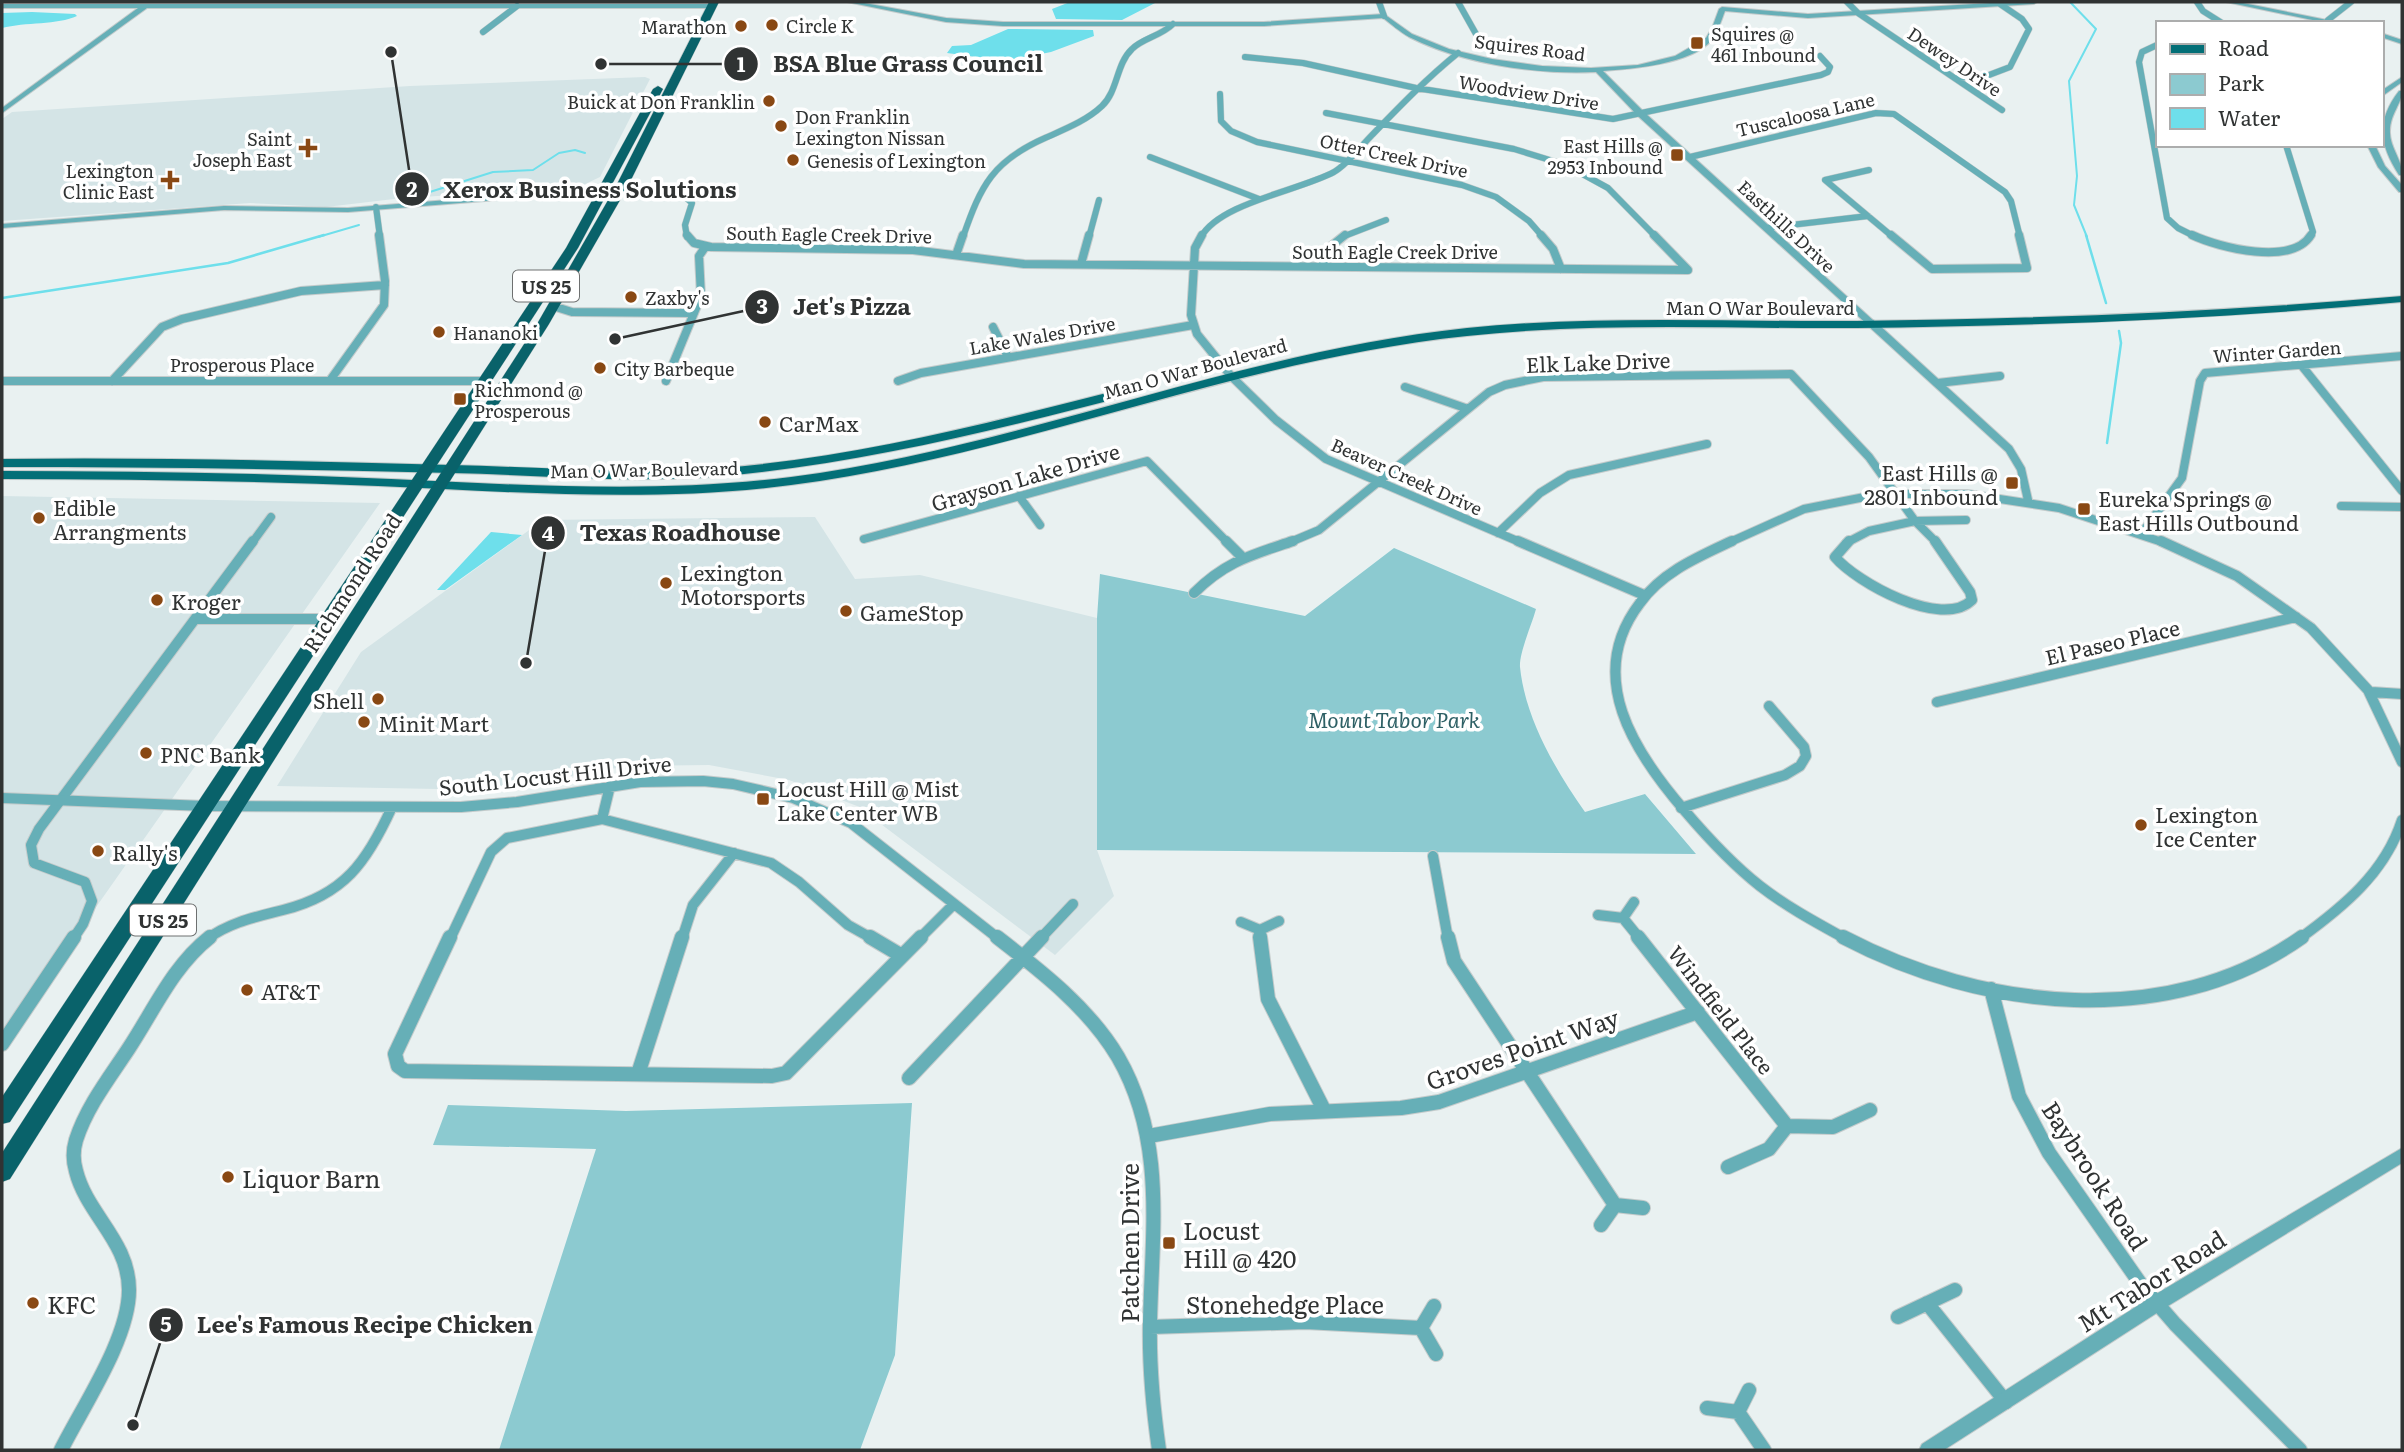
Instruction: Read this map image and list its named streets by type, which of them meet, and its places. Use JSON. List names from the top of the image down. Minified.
{"streets":{"highway":["US 25","Richmond Road"],"main road":["Man O War Boulevard"],"street":["Squires Road","Dewey Drive","Woodview Drive","Tuscaloosa Lane","Otter Creek Drive","Easthills Drive","South Eagle Creek Drive","Lake Wales Drive","Winter Garden","Elk Lake Drive","Prosperous Place","Grayson Lake Drive","Beaver Creek Drive","El Paseo Place","South Locust Hill Drive","Windfield Place","Groves Point Way","Baybrook Road","Patchen Drive","Mt Tabor Road","Stonehedge Place"]},"crossings":[["Squires Road","Dewey Drive"],["Squires Road","Easthills Drive"],["Woodview Drive","Easthills Drive"],["Tuscaloosa Lane","Easthills Drive"],["Otter Creek Drive","South Eagle Creek Drive"],["Easthills Drive","Man O War Boulevard"],["South Eagle Creek Drive","Richmond Road"],["Man O War Boulevard","Beaver Creek Drive"],["Man O War Boulevard","Richmond Road"],["Lake Wales Drive","Beaver Creek Drive"],["Elk Lake Drive","Grayson Lake Drive"],["Elk Lake Drive","Beaver Creek Drive"],["Prosperous Place","Richmond Road"],["Richmond Road","South Locust Hill Drive"],["South Locust Hill Drive","Patchen Drive"],["Windfield Place","Groves Point Way"],["Groves Point Way","Patchen Drive"],["Baybrook Road","Mt Tabor Road"],["Patchen Drive","Stonehedge Place"]],"parks":["Mount Tabor Park"],"places":{"other":["Circle K","Marathon","Xerox Business Solutions","BSA Blue Grass Council","Buick at Don Franklin","Don Franklin Lexington Nissan","Genesis of Lexington","Zaxby's","Hananoki","Jet's Pizza","City Barbeque","CarMax","Edible Arrangments","Lexington Motorsports","Kroger","GameStop","Texas Roadhouse","Shell","Minit Mart","PNC Bank","Lexington Ice Center","Rally's","AT&T","Liquor Barn","KFC","Lee's Famous Recipe Chicken"],"transit":["Squires @ 461 Inbound","East Hills @ 2953 Inbound","Richmond @ Prosperous","East Hills @ 2801 Inbound","Eureka Springs @ East Hills Outbound","Locust Hill @ Mist Lake Center WB","Locust Hill @ 420"],"health":["Saint Joseph East","Lexington Clinic East"]},"legend":["Road","Park","Water"]}
